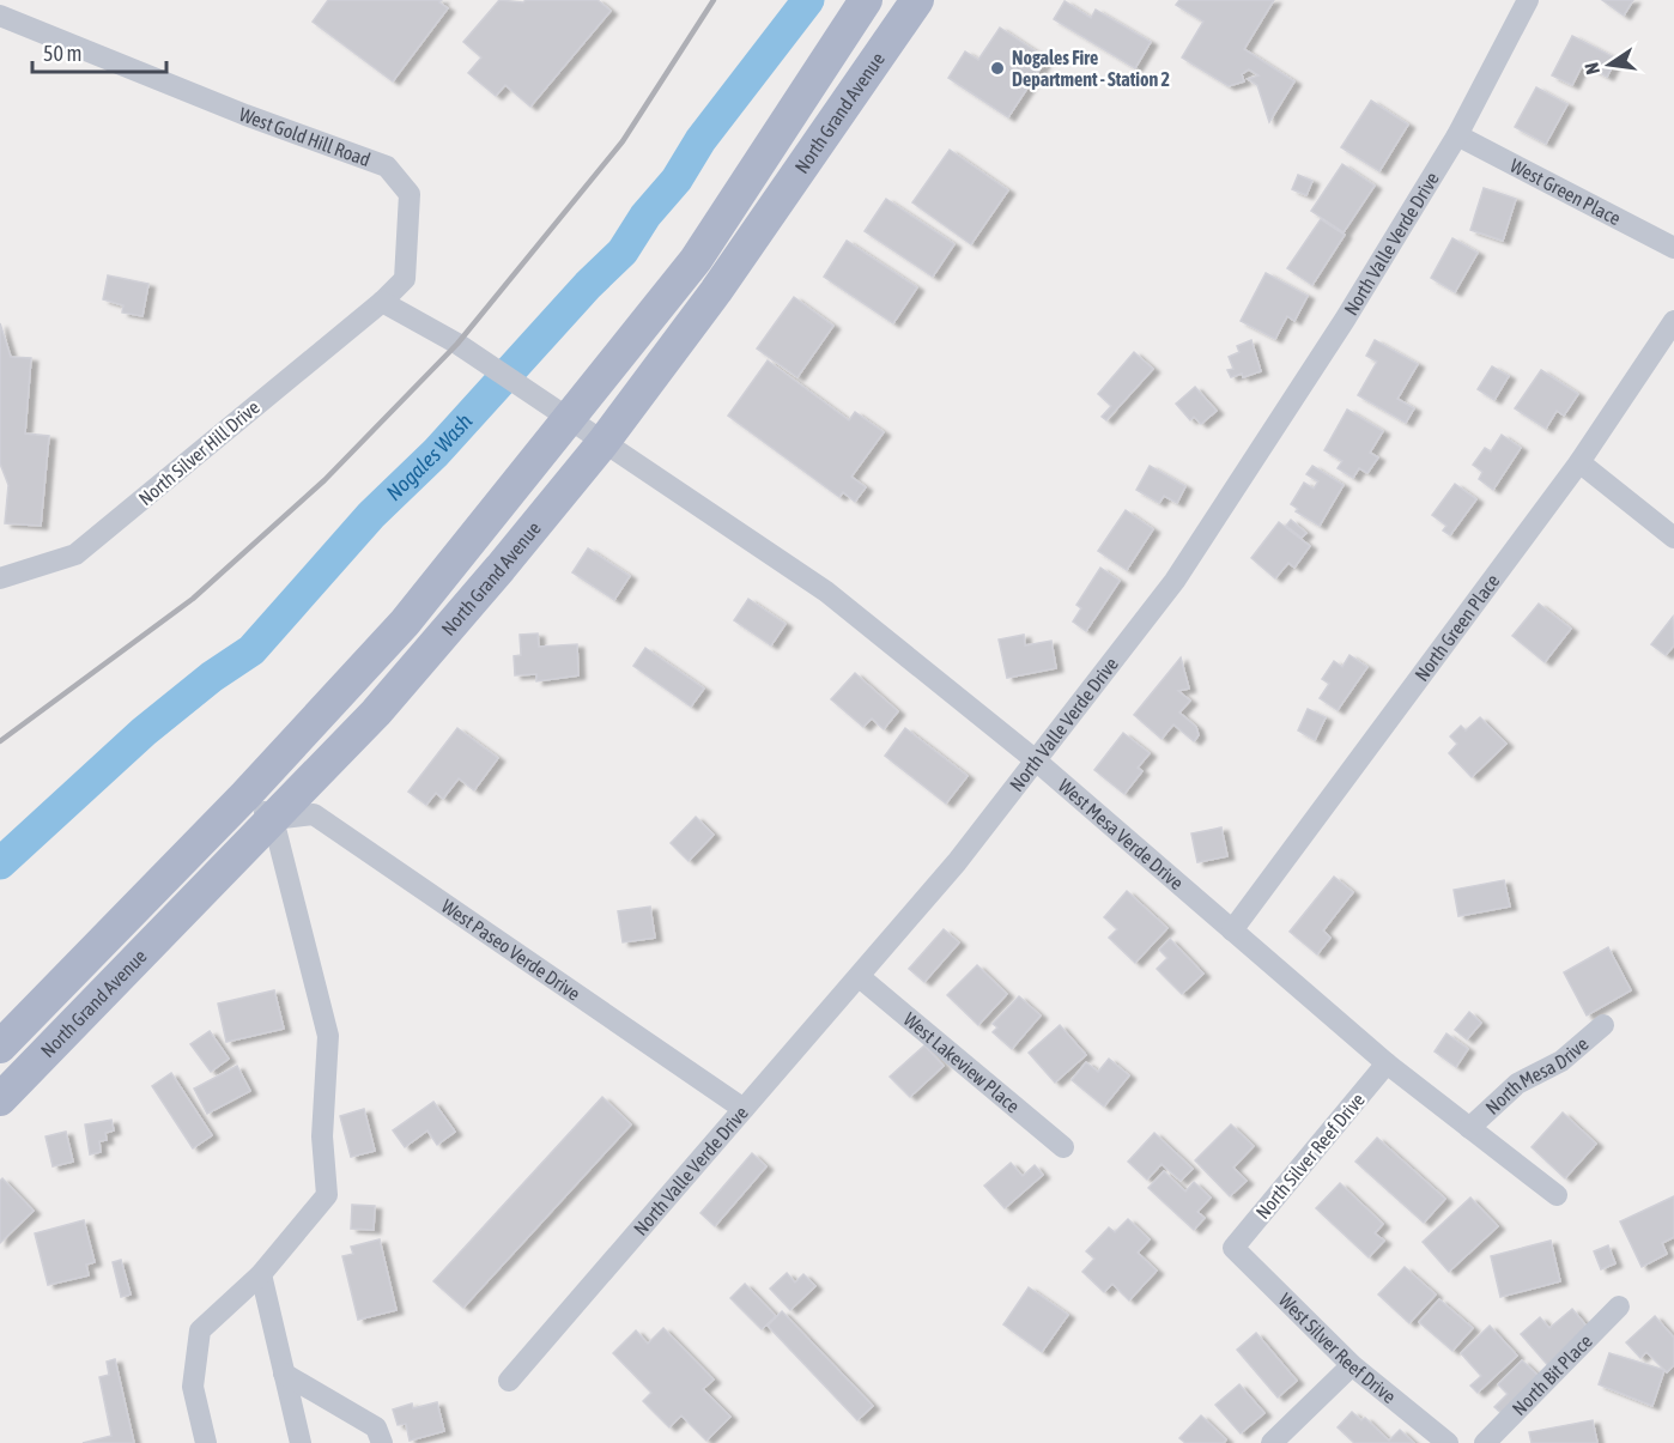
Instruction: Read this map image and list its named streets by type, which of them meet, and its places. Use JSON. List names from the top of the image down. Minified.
{"streets":{"main road":["North Grand Avenue"],"street":["West Gold Hill Road","West Green Place","North Valle Verde Drive","North Silver Hill Drive","North Green Place","West Mesa Verde Drive","West Paseo Verde Drive","West Lakeview Place","North Mesa Drive","North Silver Reef Drive","West Silver Reef Drive","North Bit Place"]},"crossings":[["North Grand Avenue","West Mesa Verde Drive"],["North Grand Avenue","West Paseo Verde Drive"],["West Gold Hill Road","North Silver Hill Drive"],["West Green Place","North Valle Verde Drive"],["North Valle Verde Drive","West Mesa Verde Drive"],["North Valle Verde Drive","West Paseo Verde Drive"],["North Valle Verde Drive","West Lakeview Place"],["North Green Place","West Mesa Verde Drive"],["West Mesa Verde Drive","North Mesa Drive"],["West Mesa Verde Drive","North Silver Reef Drive"],["North Silver Reef Drive","West Silver Reef Drive"]],"water":["Nogales Wash"],"places":["Nogales Fire Department - Station 2"],"scale_bar":"50 m","north":"left"}
